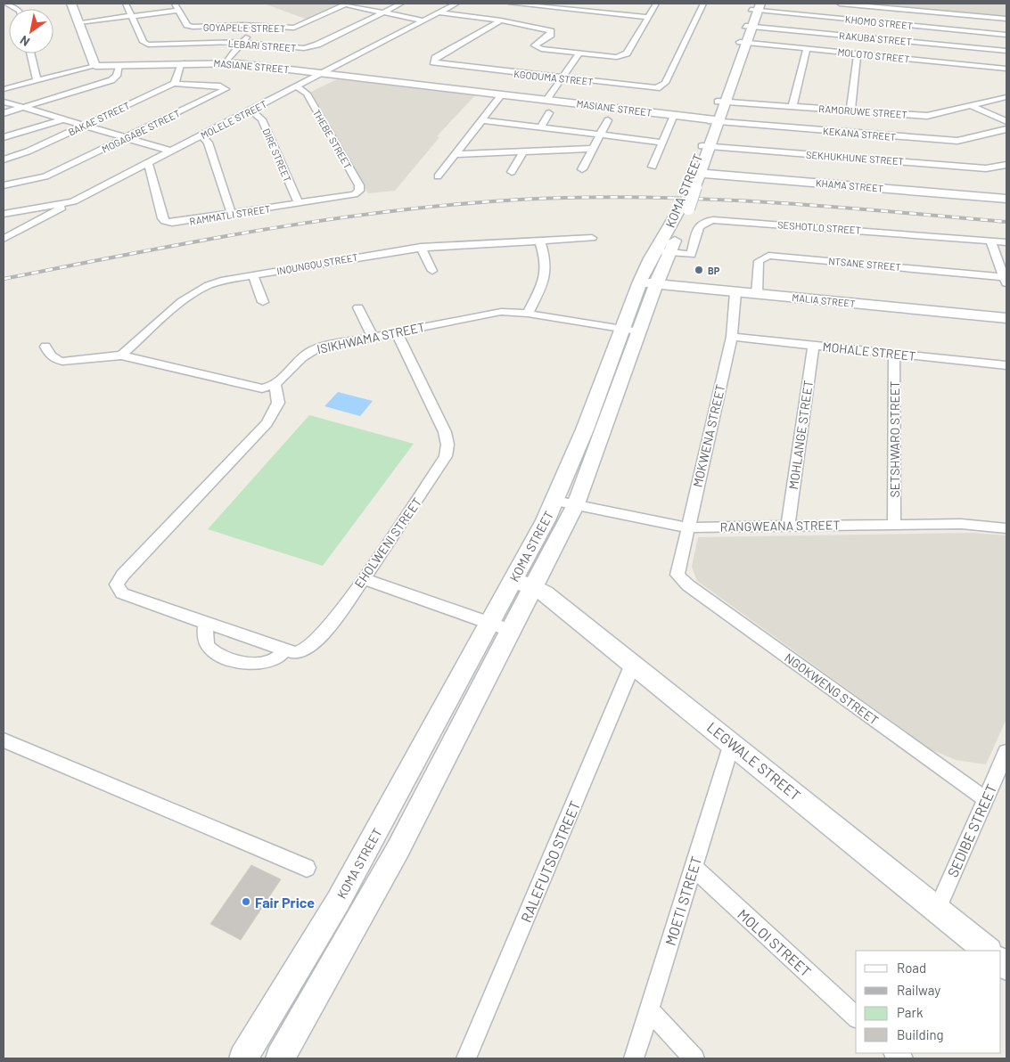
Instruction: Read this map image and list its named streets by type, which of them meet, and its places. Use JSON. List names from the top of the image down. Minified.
{"streets":{"main road":["MASIANE STREET","KHAMA STREET","KOMA STREET","MALIA STREET","LEGWALE STREET"],"street":["KHOMO STREET","GOYAPELE STREET","RAKUBA STREET","LEBARI STREET","MOLOTO STREET","KGODUMA STREET","RAMORUWE STREET","BAKAE STREET","MOLELE STREET","MOGAGABE STREET","KEKANA STREET","THEBE STREET","DIRE STREET","SEKHUKHUNE STREET","RAMMATLI STREET","SESHOTLO STREET","INQUNGQU STREET","NTSANE STREET","ISIKHWAMA STREET","MOHALE STREET","MOHLANGE STREET","MOKWENA STREET","SETSHWARO STREET","RANGWEANA STREET","EHOLWENI STREET","NGOKWENG STREET","SEDIBE STREET","RALEFUTSO STREET","MOETI STREET","MOLOI STREET"]},"crossings":[["KHOMO STREET","KOMA STREET"],["RAKUBA STREET","KOMA STREET"],["MOLOTO STREET","KOMA STREET"],["MASIANE STREET","MOLELE STREET"],["MASIANE STREET","KEKANA STREET"],["MASIANE STREET","KOMA STREET"],["RAMORUWE STREET","KOMA STREET"],["BAKAE STREET","MOGAGABE STREET"],["MOLELE STREET","THEBE STREET"],["MOLELE STREET","DIRE STREET"],["MOLELE STREET","RAMMATLI STREET"],["KEKANA STREET","KOMA STREET"],["THEBE STREET","RAMMATLI STREET"],["DIRE STREET","RAMMATLI STREET"],["SEKHUKHUNE STREET","KOMA STREET"],["KHAMA STREET","KOMA STREET"],["KOMA STREET","SESHOTLO STREET"],["KOMA STREET","MALIA STREET"],["KOMA STREET","ISIKHWAMA STREET"],["KOMA STREET","RANGWEANA STREET"],["KOMA STREET","LEGWALE STREET"],["NTSANE STREET","MALIA STREET"],["MALIA STREET","MOKWENA STREET"],["ISIKHWAMA STREET","EHOLWENI STREET"],["MOHALE STREET","MOHLANGE STREET"],["MOHALE STREET","MOKWENA STREET"],["MOHALE STREET","SETSHWARO STREET"],["MOHLANGE STREET","RANGWEANA STREET"],["MOKWENA STREET","RANGWEANA STREET"],["MOKWENA STREET","NGOKWENG STREET"],["SETSHWARO STREET","RANGWEANA STREET"],["NGOKWENG STREET","SEDIBE STREET"],["LEGWALE STREET","SEDIBE STREET"],["LEGWALE STREET","RALEFUTSO STREET"],["LEGWALE STREET","MOETI STREET"],["MOETI STREET","MOLOI STREET"]],"places":["BP","Fair Price"],"legend":["Road","Railway","Park","Building"],"north":"bottom left"}
